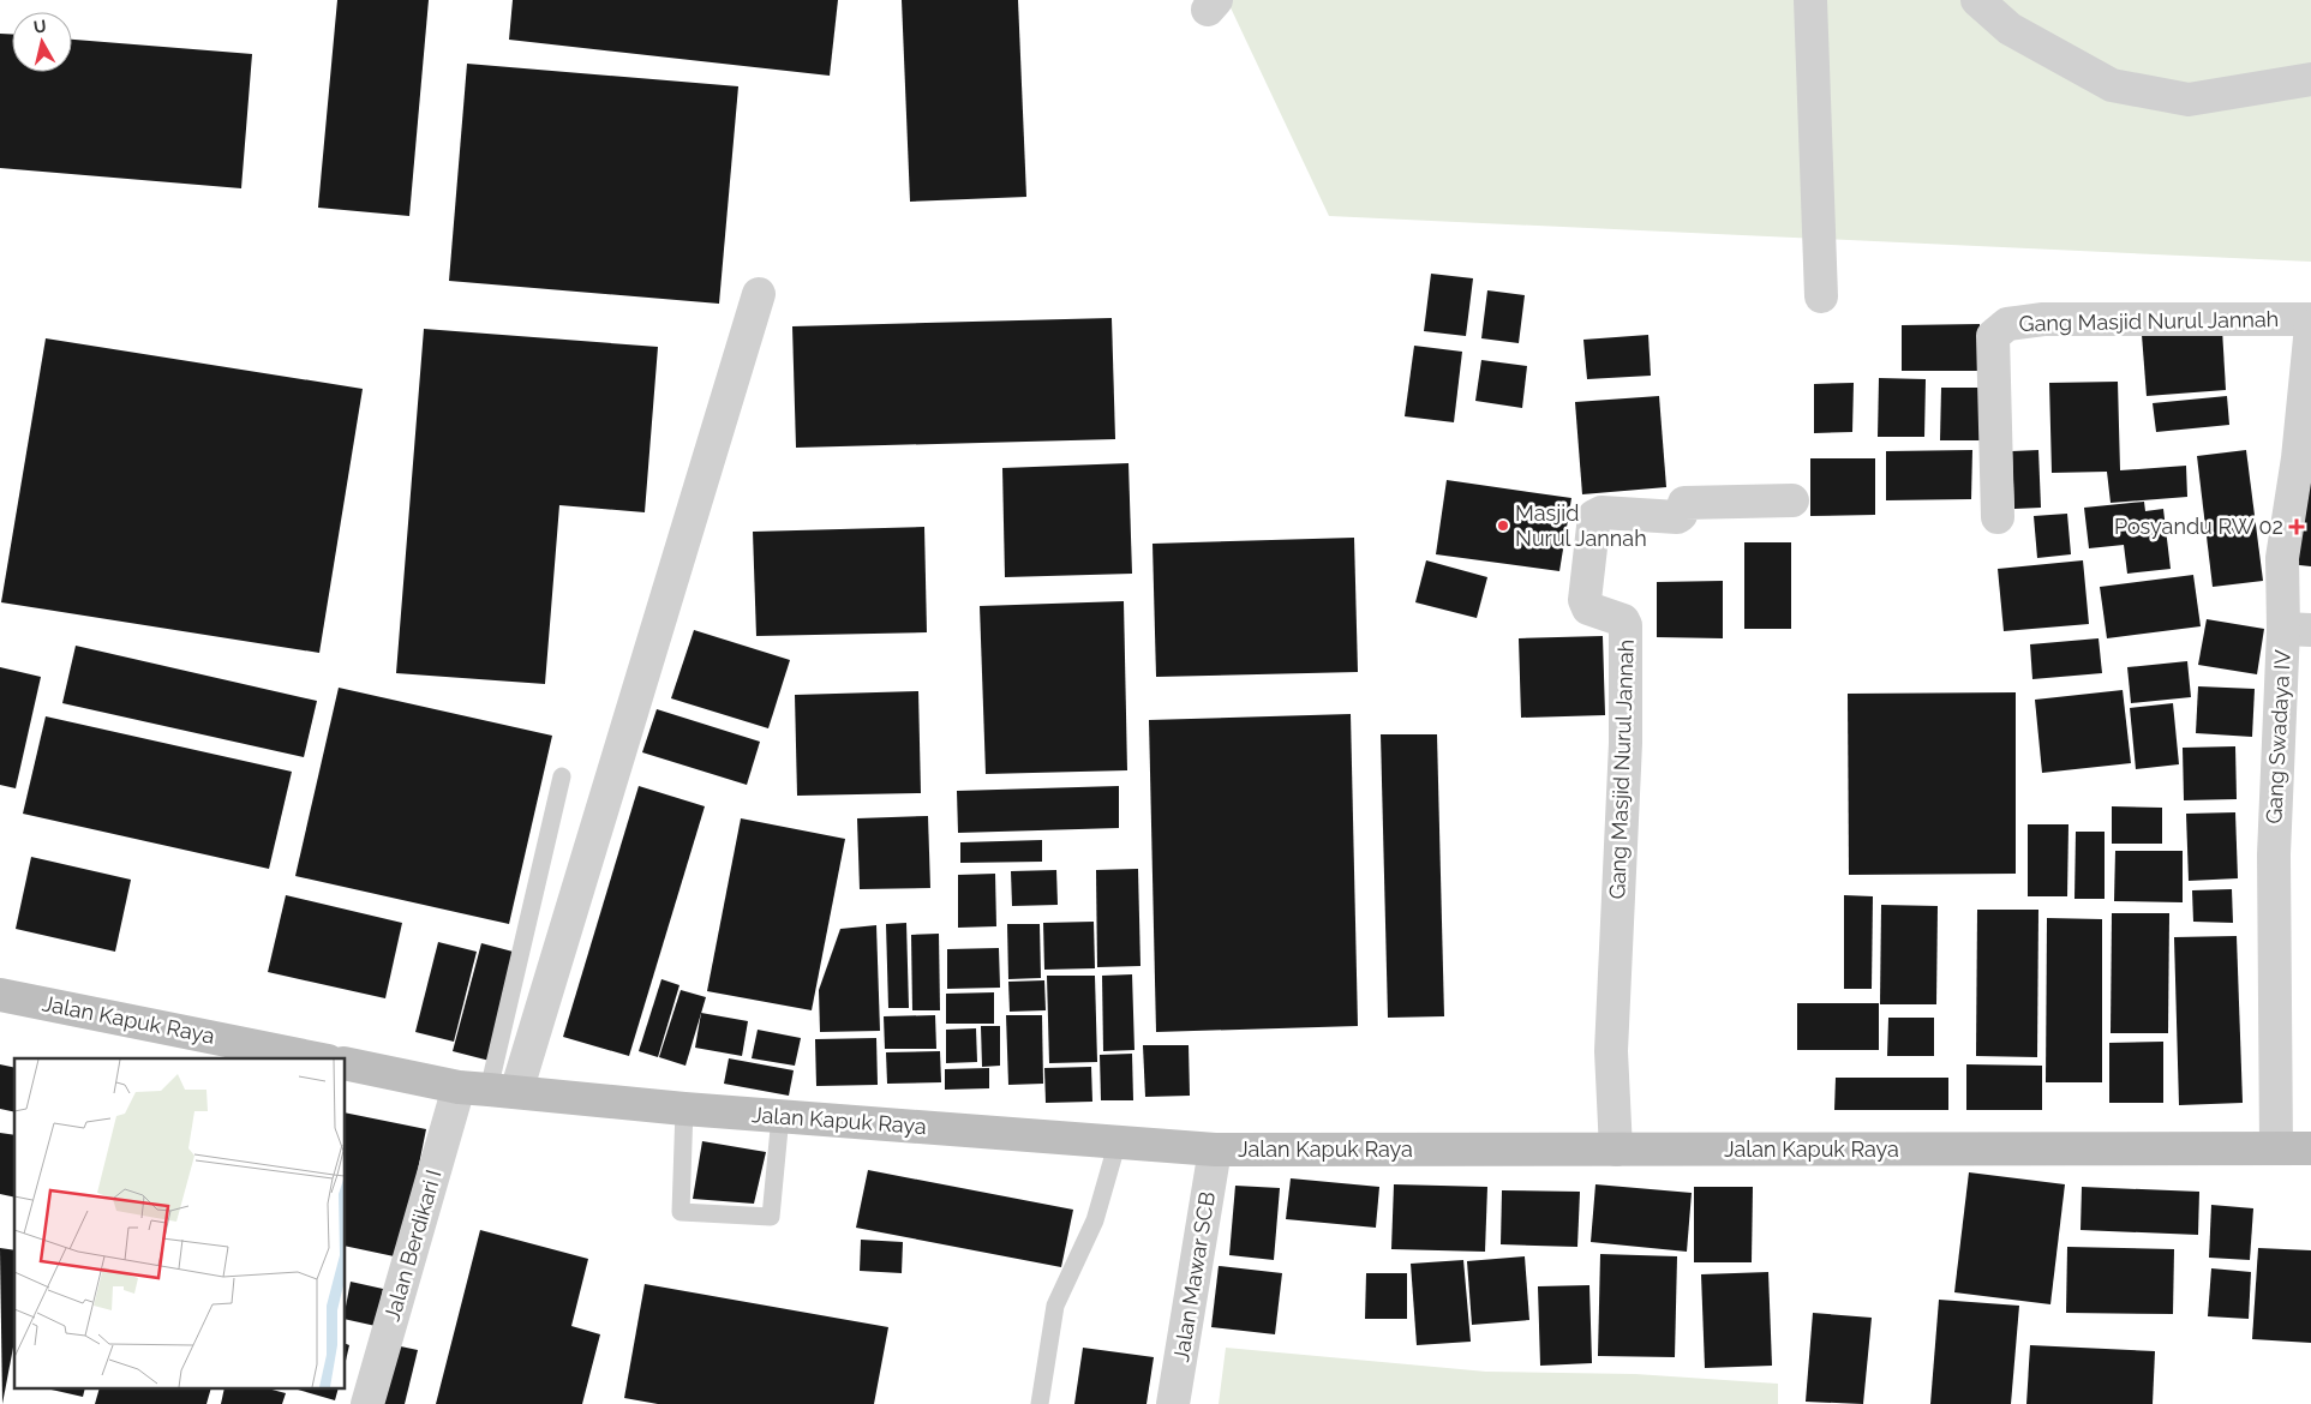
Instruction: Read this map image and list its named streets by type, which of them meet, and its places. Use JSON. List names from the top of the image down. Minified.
{"streets":{"main road":["Jalan Kapuk Raya"],"street":["Gang Masjid Nurul Jannah","Gang Swadaya IV","Jalan Berdikari I","Jalan Mawar SCB"]},"crossings":[["Gang Masjid Nurul Jannah","Jalan Kapuk Raya"],["Gang Swadaya IV","Jalan Kapuk Raya"],["Jalan Kapuk Raya","Jalan Berdikari I"],["Jalan Kapuk Raya","Jalan Mawar SCB"]],"places":{"other":["Masjid Nurul Jannah"],"health":["Posyandu RW 02"]},"north":"top"}
